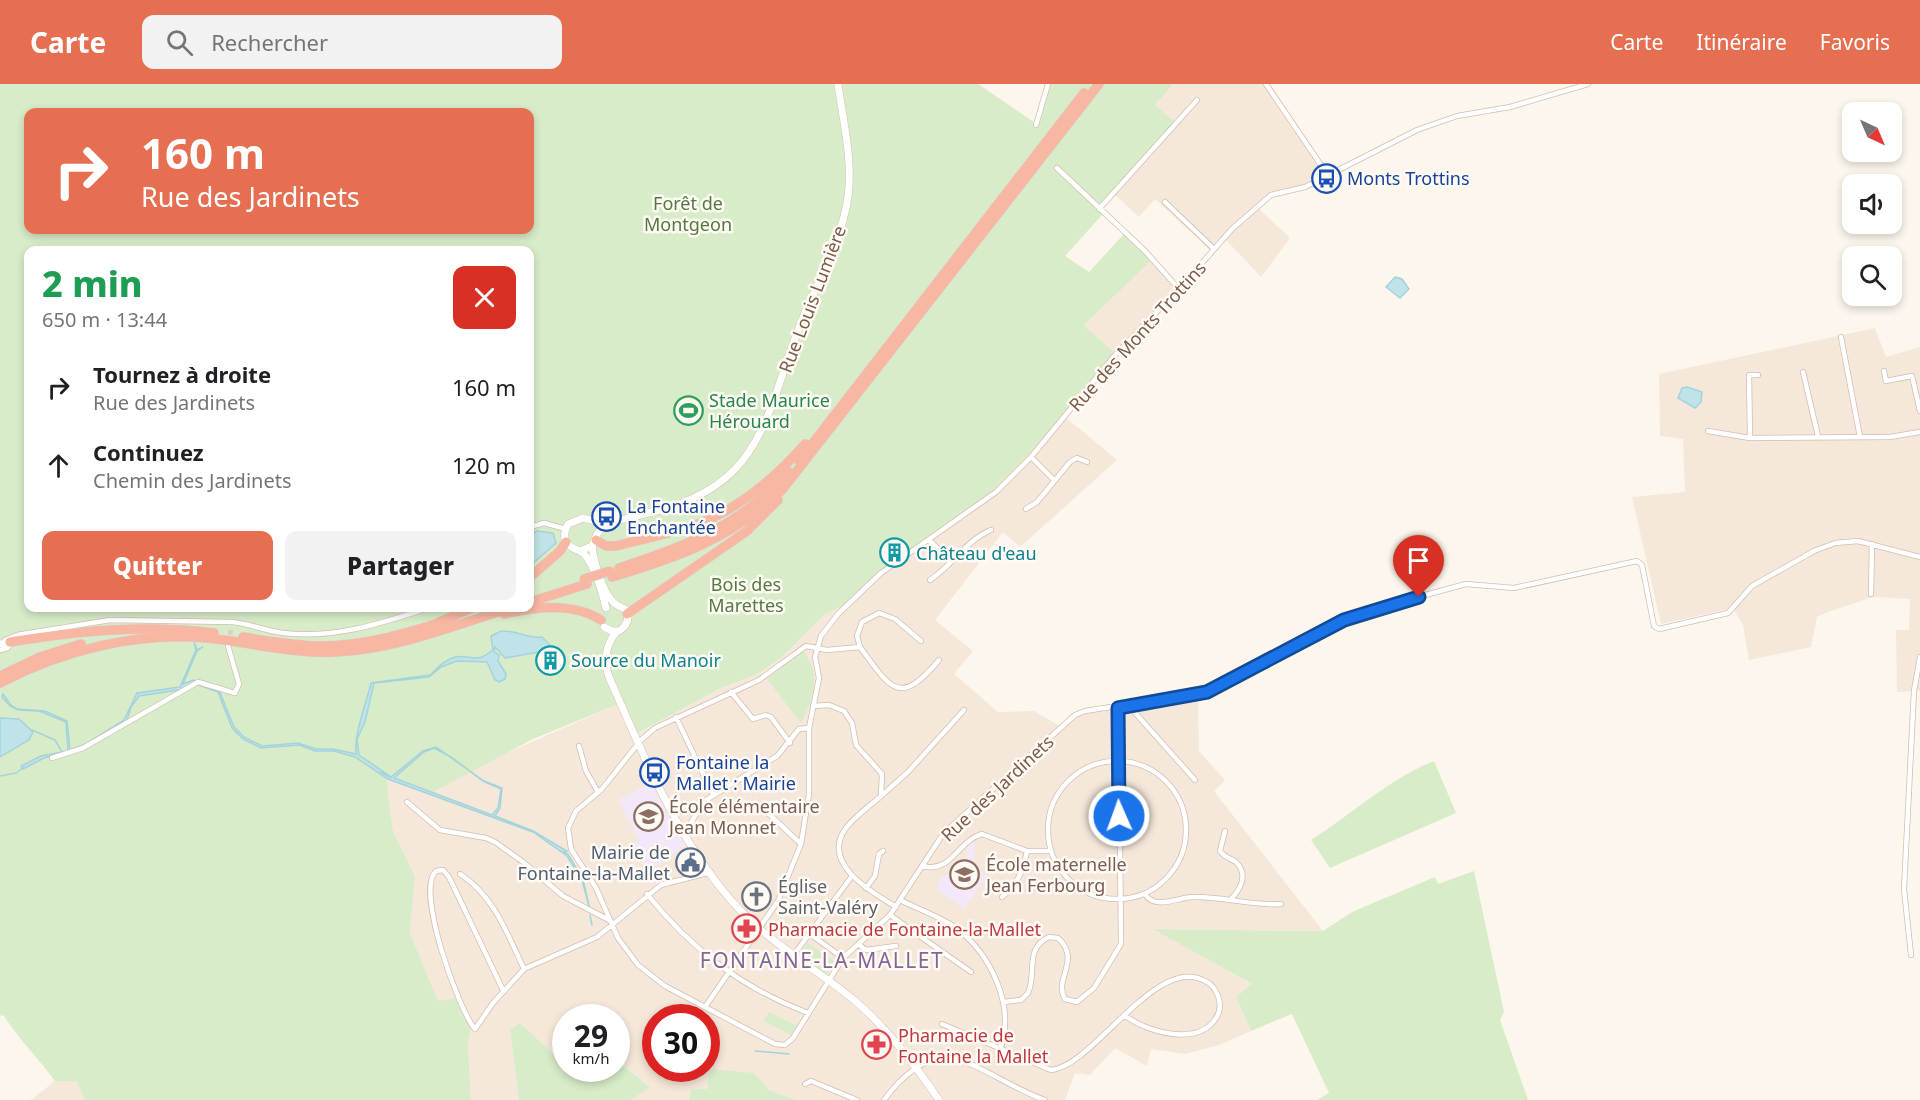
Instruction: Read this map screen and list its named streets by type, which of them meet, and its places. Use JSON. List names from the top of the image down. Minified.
{"streets":{"main road":["Rue Louis Lumière"],"street":["Rue des Monts Trottins","Rue des Jardinets"]},"crossings":[["Rue des Monts Trottins","Rue des Jardinets"]],"districts":["FONTAINE-LA-MALLET"],"parks":["Forêt de Montgeon","Bois des Marettes"],"places":{"bus stop":["Monts Trottins","La Fontaine Enchantée","Fontaine la Mallet : Mairie"],"sports":["Stade Maurice Hérouard"],"building":["Château d'eau","Source du Manoir"],"school or university":["École élémentaire Jean Monnet","École maternelle Jean Ferbourg"],"public building":["Mairie de Fontaine-la-Mallet"],"church":["Église Saint-Valéry"],"pharmacy":["Pharmacie de Fontaine-la-Mallet","Pharmacie de Fontaine la Mallet"]},"north":"bottom right","page":{"header":"Carte","search":"Rechercher","nav":["Carte","Itinéraire","Favoris"],"turn":["160 m","Rue des Jardinets"],"heading":["2 min","650 m · 13:44"],"list":[{"name":"Tournez à droite","note":"Rue des Jardinets","value":"160 m"},{"name":"Continuez","note":"Chemin des Jardinets","value":"120 m"}],"buttons":["Quitter","Partager"],"speed":"29 km/h","limit":"30"}}
